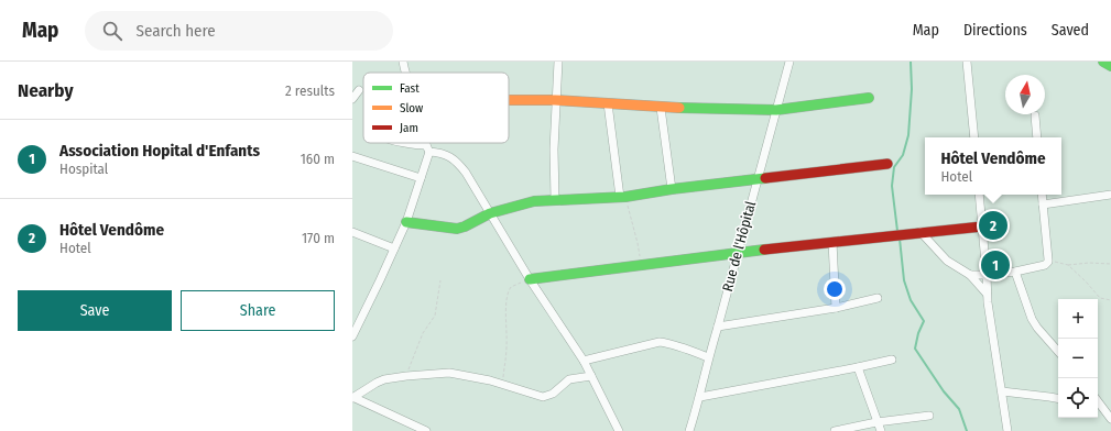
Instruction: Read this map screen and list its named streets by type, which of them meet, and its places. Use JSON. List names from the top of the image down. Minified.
{"streets":{"street":["Rue de l'Hôpital"]},"legend":["Fast","Slow","Jam"],"north":"top","page":{"header":"Map","search":"Search here","nav":["Map","Directions","Saved"],"heading":["Nearby","2 results"],"list":[{"mark":"1","name":"Association Hopital d'Enfants","note":"Hospital","value":"160 m"},{"mark":"2","name":"Hôtel Vendôme","note":"Hotel","value":"170 m"}],"popup":["Hôtel Vendôme","Hotel"],"pins":["2","1"],"buttons":["Save","Share"],"map_buttons":["+","−"]}}
